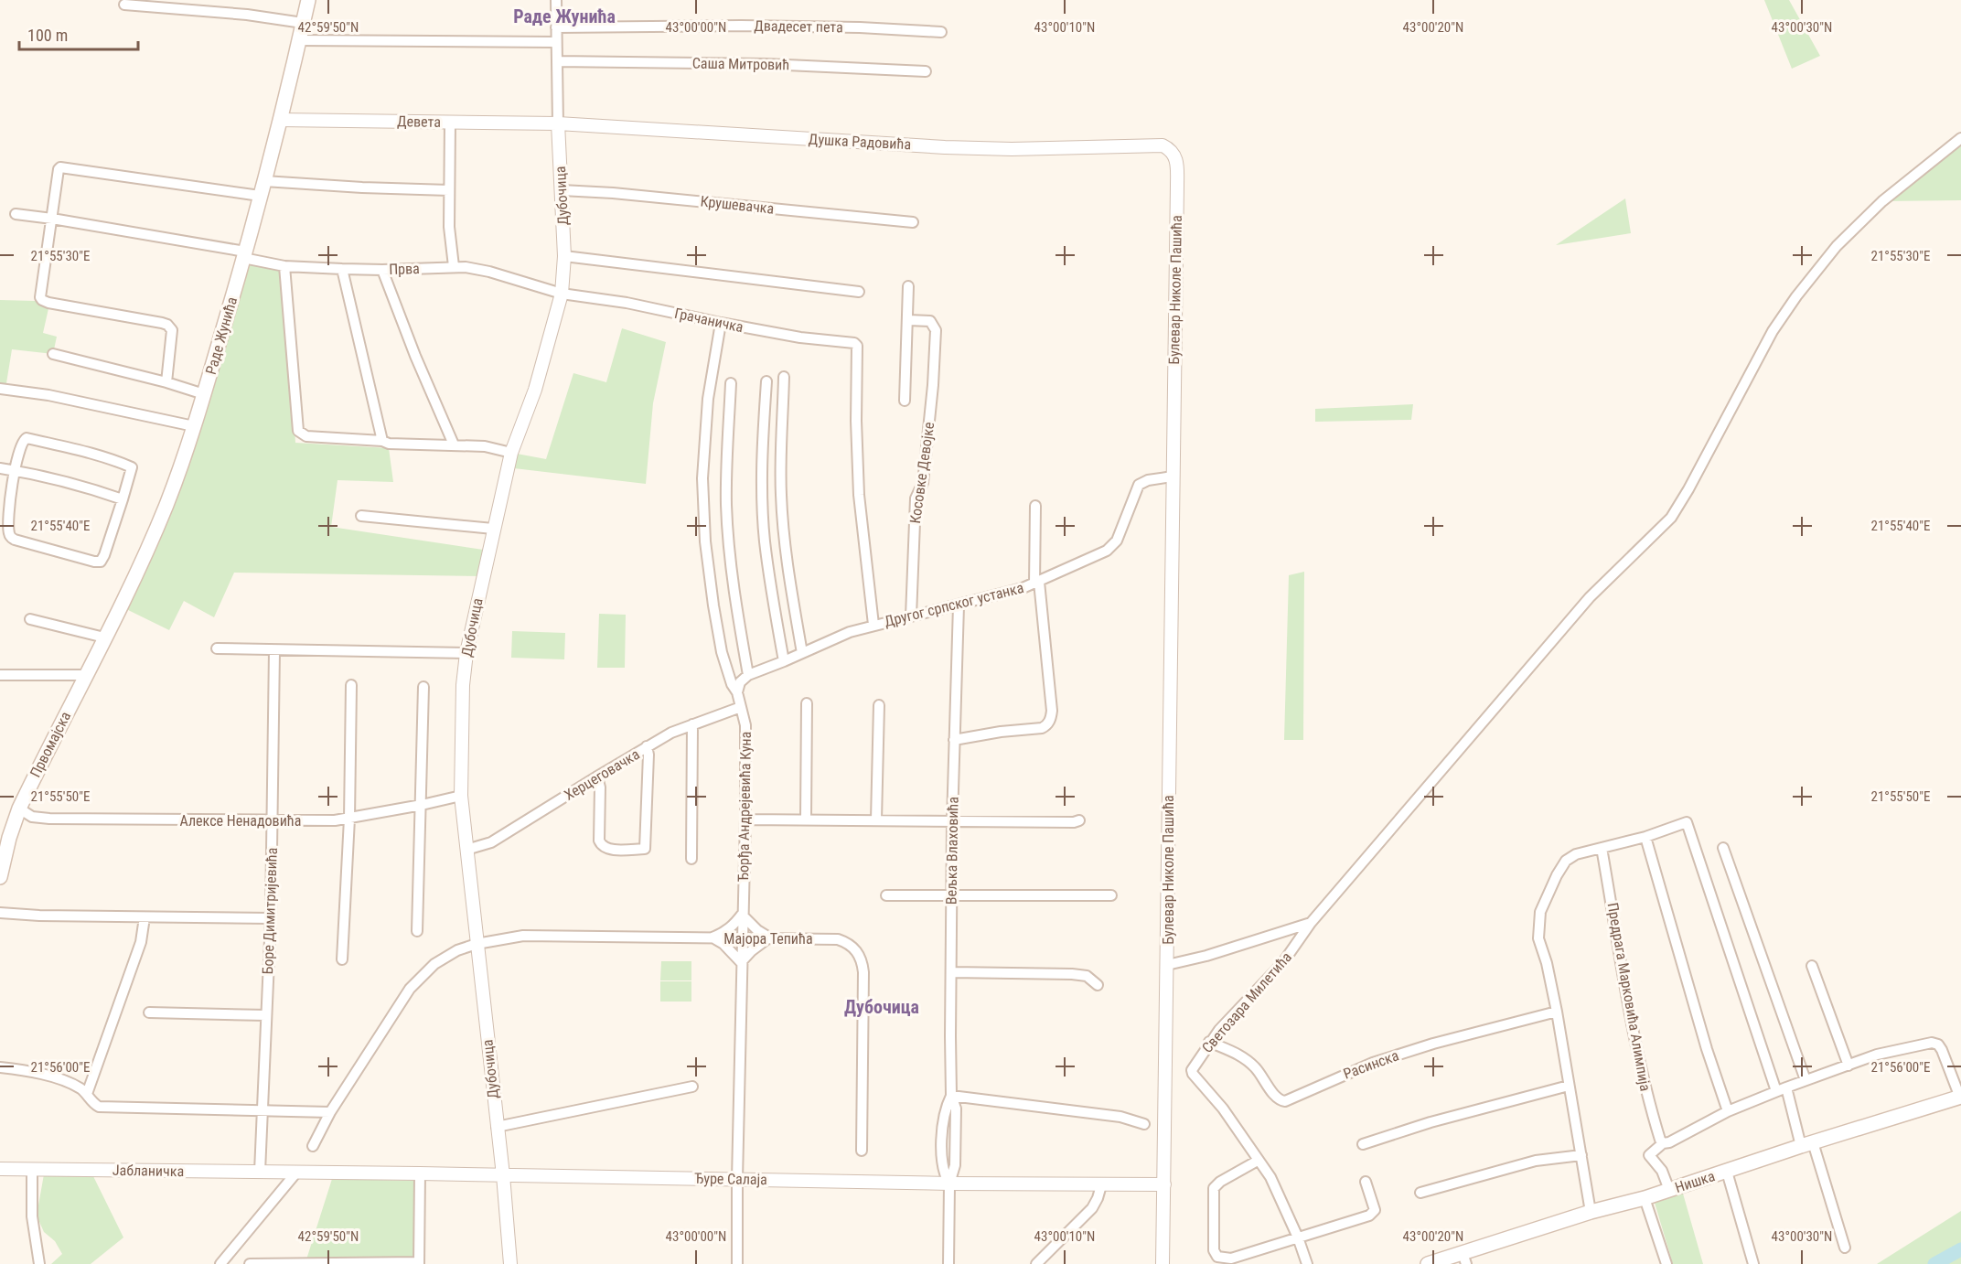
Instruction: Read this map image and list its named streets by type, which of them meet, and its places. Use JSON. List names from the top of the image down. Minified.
{"streets":{"main road":["Раде Жунића","Првомајска","Нишка"],"street":["Двадесет пета","Саша Митровић","Девета","Душка Радовића","Дубочица","Крушевачка","Прва","Булевар Николе Пашића","Грачаничка","Косовке Девојке","Другог српског устанка","Херцеговачка","Ђорђа Андрејевића Куна","Алексе Ненадовића","Вељка Влаховића","Боре Димитријевића","Мајора Тепића","Предрага Марковића Алимпија","Светозара Милетића","Расинска","Јабланичка","Ђуре Салаја"]},"crossings":[["Двадесет пета","Дубочица"],["Саша Митровић","Дубочица"],["Девета","Душка Радовића"],["Девета","Дубочица"],["Девета","Раде Жунића"],["Душка Радовића","Дубочица"],["Душка Радовића","Булевар Николе Пашића"],["Дубочица","Крушевачка"],["Дубочица","Прва"],["Дубочица","Грачаничка"],["Дубочица","Херцеговачка"],["Дубочица","Алексе Ненадовића"],["Дубочица","Мајора Тепића"],["Дубочица","Ђуре Салаја"],["Прва","Грачаничка"],["Прва","Раде Жунића"],["Булевар Николе Пашића","Другог српског устанка"],["Булевар Николе Пашића","Светозара Милетића"],["Булевар Николе Пашића","Ђуре Салаја"],["Грачаничка","Другог српског устанка"],["Грачаничка","Ђорђа Андрејевића Куна"],["Раде Жунића","Првомајска"],["Косовке Девојке","Другог српског устанка"],["Другог српског устанка","Вељка Влаховића"],["Првомајска","Алексе Ненадовића"],["Херцеговачка","Ђорђа Андрејевића Куна"],["Ђорђа Андрејевића Куна","Мајора Тепића"],["Ђорђа Андрејевића Куна","Ђуре Салаја"],["Алексе Ненадовића","Боре Димитријевића"],["Вељка Влаховића","Ђуре Салаја"],["Боре Димитријевића","Јабланичка"],["Светозара Милетића","Расинска"],["Јабланичка","Ђуре Салаја"]],"districts":["Раде Жунића","Дубочица"],"scale_bar":"100 m","coordinates":["42°59'50\"N","43°00'00\"N","43°00'10\"N","43°00'20\"N","43°00'30\"N","21°55'30\"E","21°55'40\"E","21°55'50\"E","21°56'00\"E"]}
